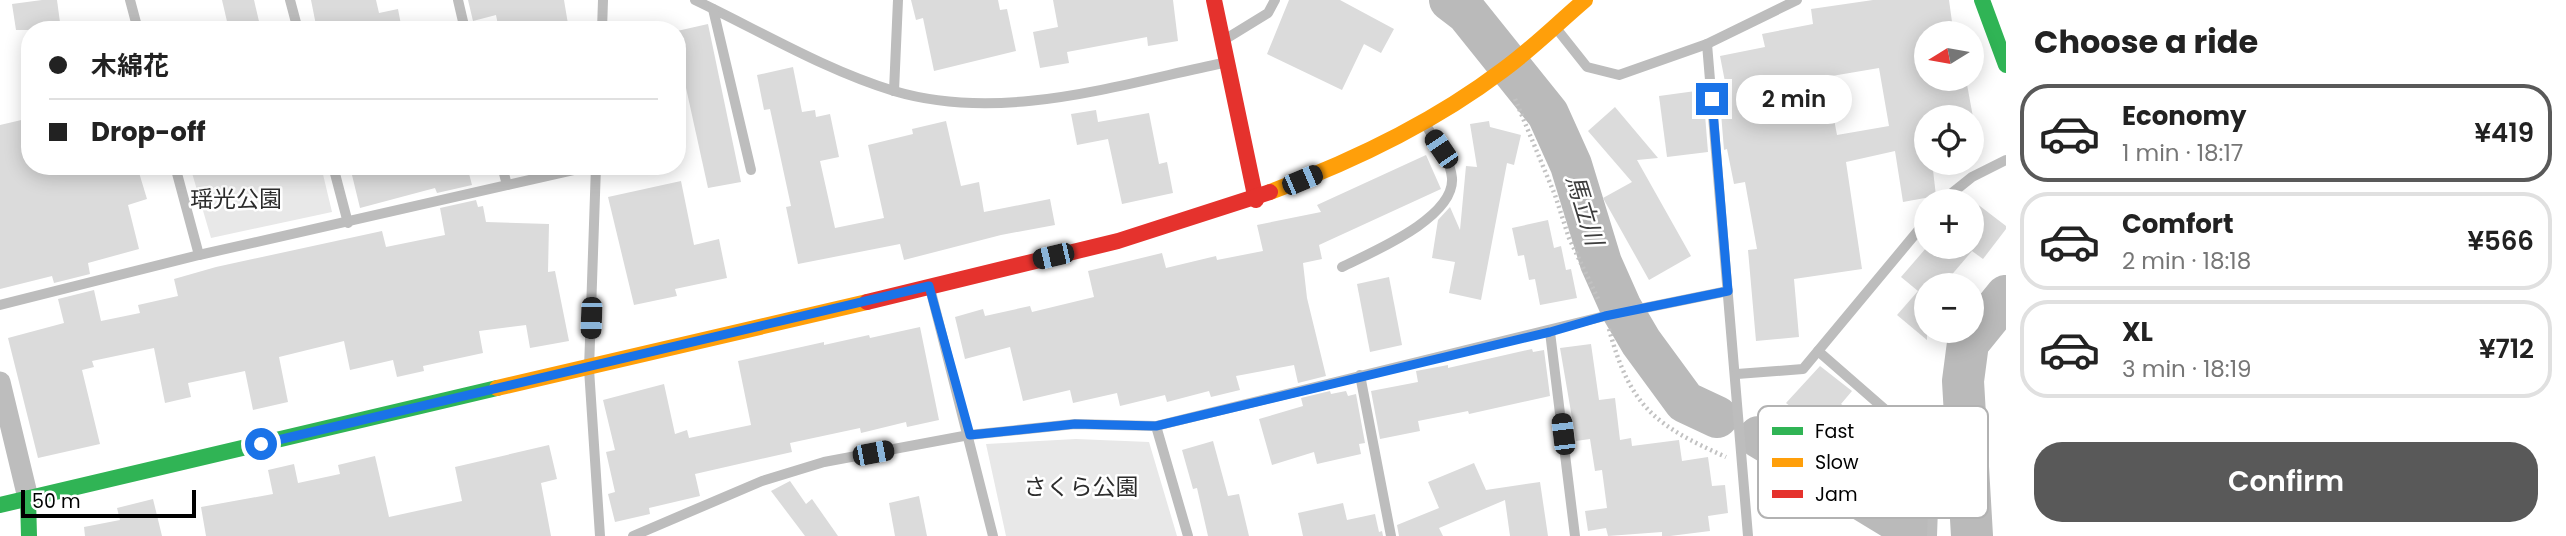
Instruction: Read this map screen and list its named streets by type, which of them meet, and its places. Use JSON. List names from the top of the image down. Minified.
{"water":["馬立川"],"parks":["瑶光公園","さくら公園"],"legend":["Fast","Slow","Jam"],"scale_bar":"50 m","north":"left","page":{"heading":"Choose a ride","map_buttons":["+","−"],"banner":["木綿花","Drop-off"],"bubble":"2 min","list":[{"name":"Economy","note":"1 min · 18:17","value":"¥419"},{"name":"Comfort","note":"2 min · 18:18","value":"¥566"},{"name":"XL","note":"3 min · 18:19","value":"¥712"}],"buttons":"Confirm","scale":"50 m"}}
